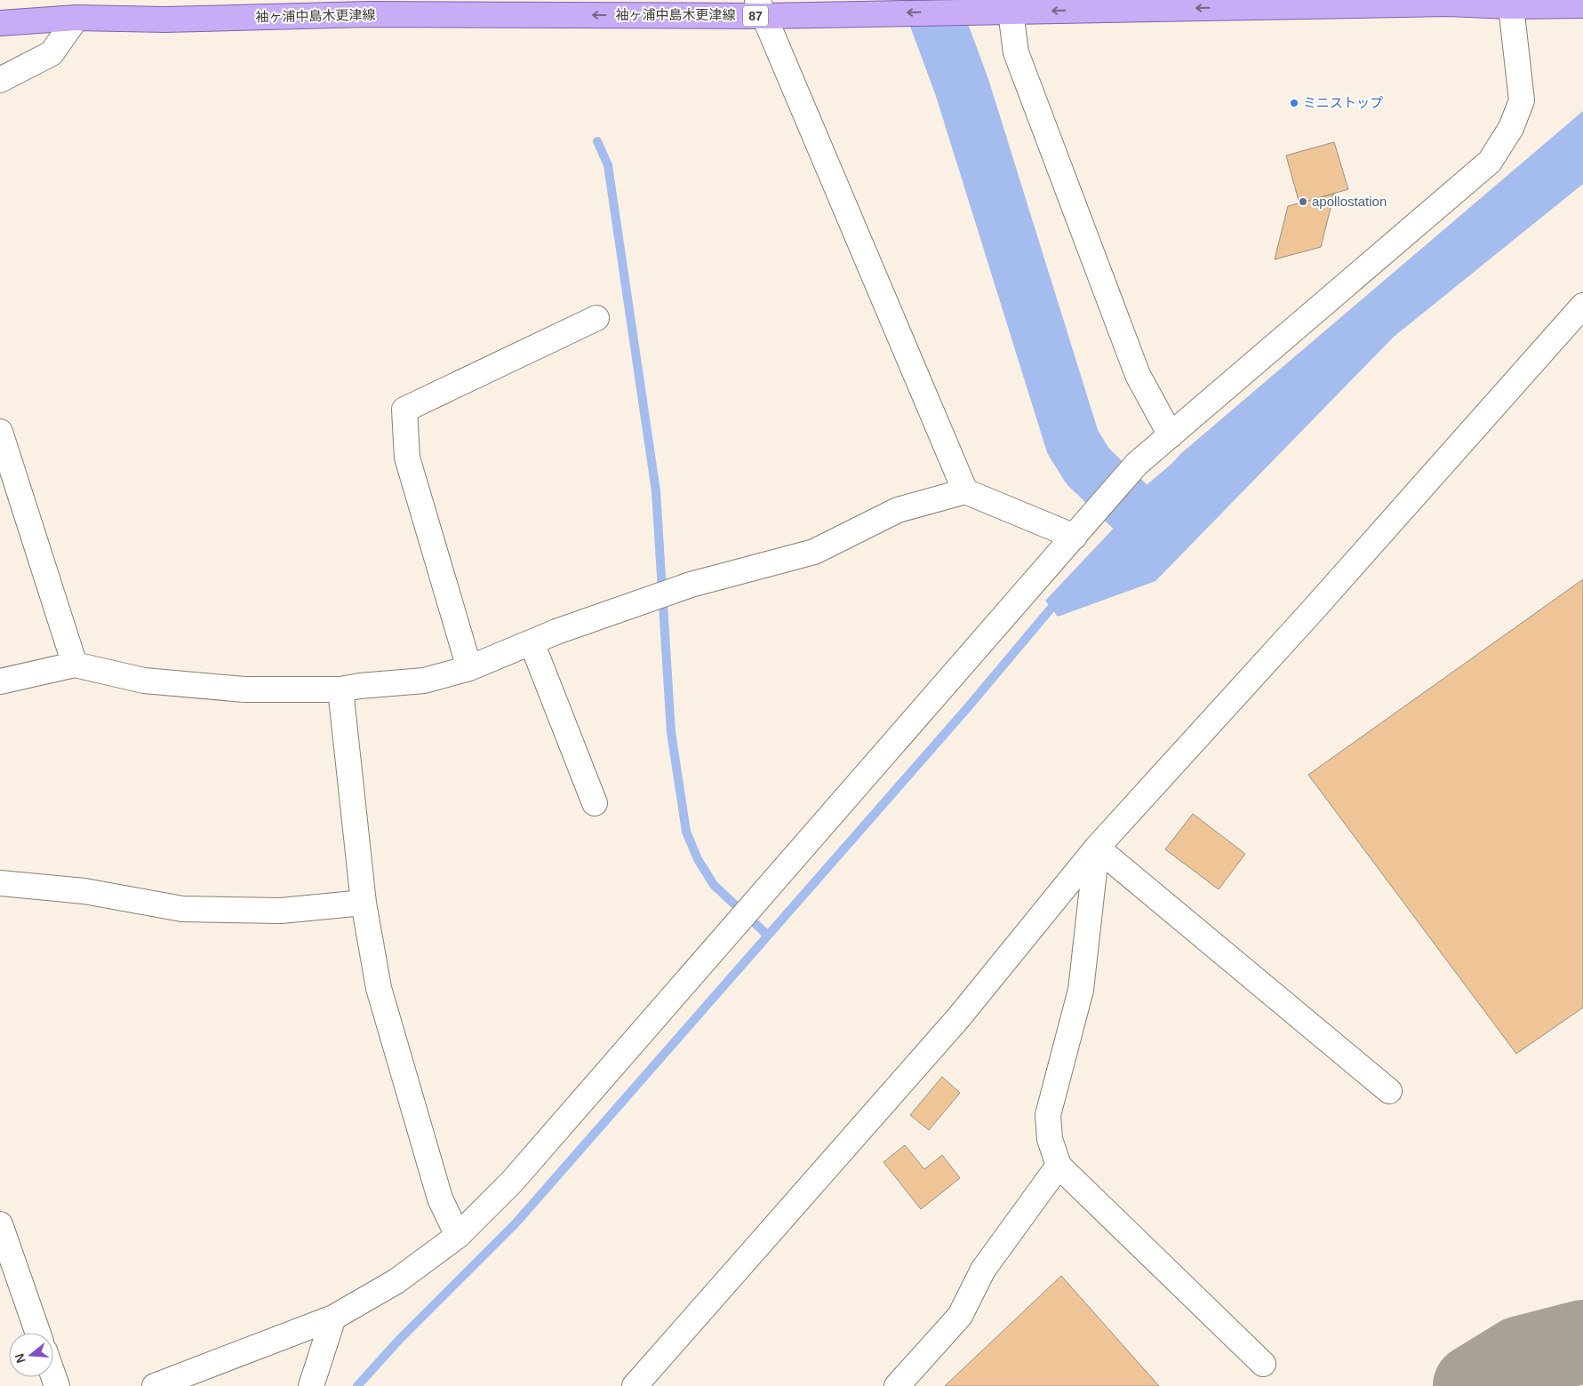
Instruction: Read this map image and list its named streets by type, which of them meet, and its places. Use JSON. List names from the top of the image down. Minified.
{"streets":{"main road":["袖ヶ浦中島木更津線","87"]},"crossings":[["袖ヶ浦中島木更津線","87"]],"one_way":["袖ヶ浦中島木更津線"],"places":["ミニストップ","apollostation"],"north":"left"}
